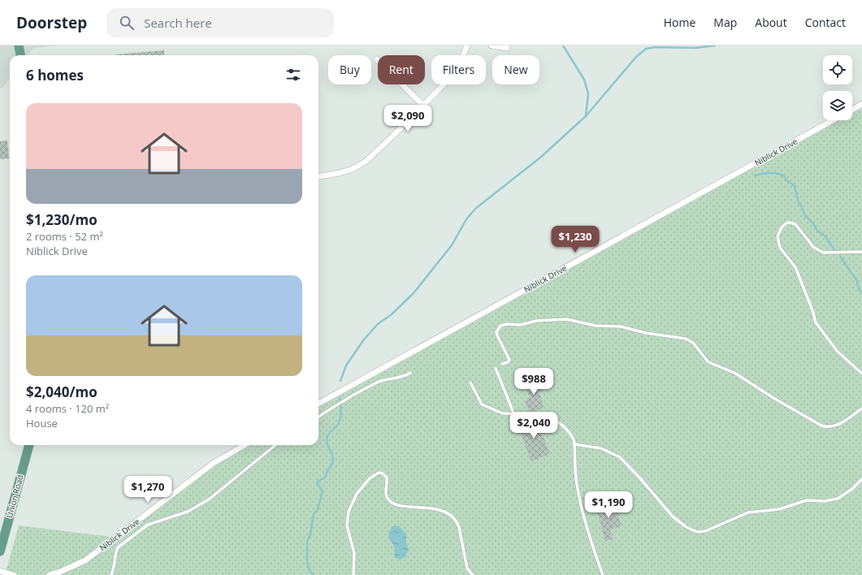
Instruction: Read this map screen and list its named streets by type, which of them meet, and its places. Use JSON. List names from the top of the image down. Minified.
{"streets":{"main road":["Union Road"],"street":["Niblick Drive"]},"page":{"header":"Doorstep","search":"Search here","nav":["Home","Map","About","Contact"],"chip":["Buy","Rent","Filters","New"],"heading":"6 homes","list":[{"name":"$1,230/mo","note":"2 rooms · 52 m² · Niblick Drive"},{"name":"$2,040/mo","note":"4 rooms · 120 m² · House"}],"price":["$2,090","$1,230","$988","$2,040","$1,270","$1,190"]}}
